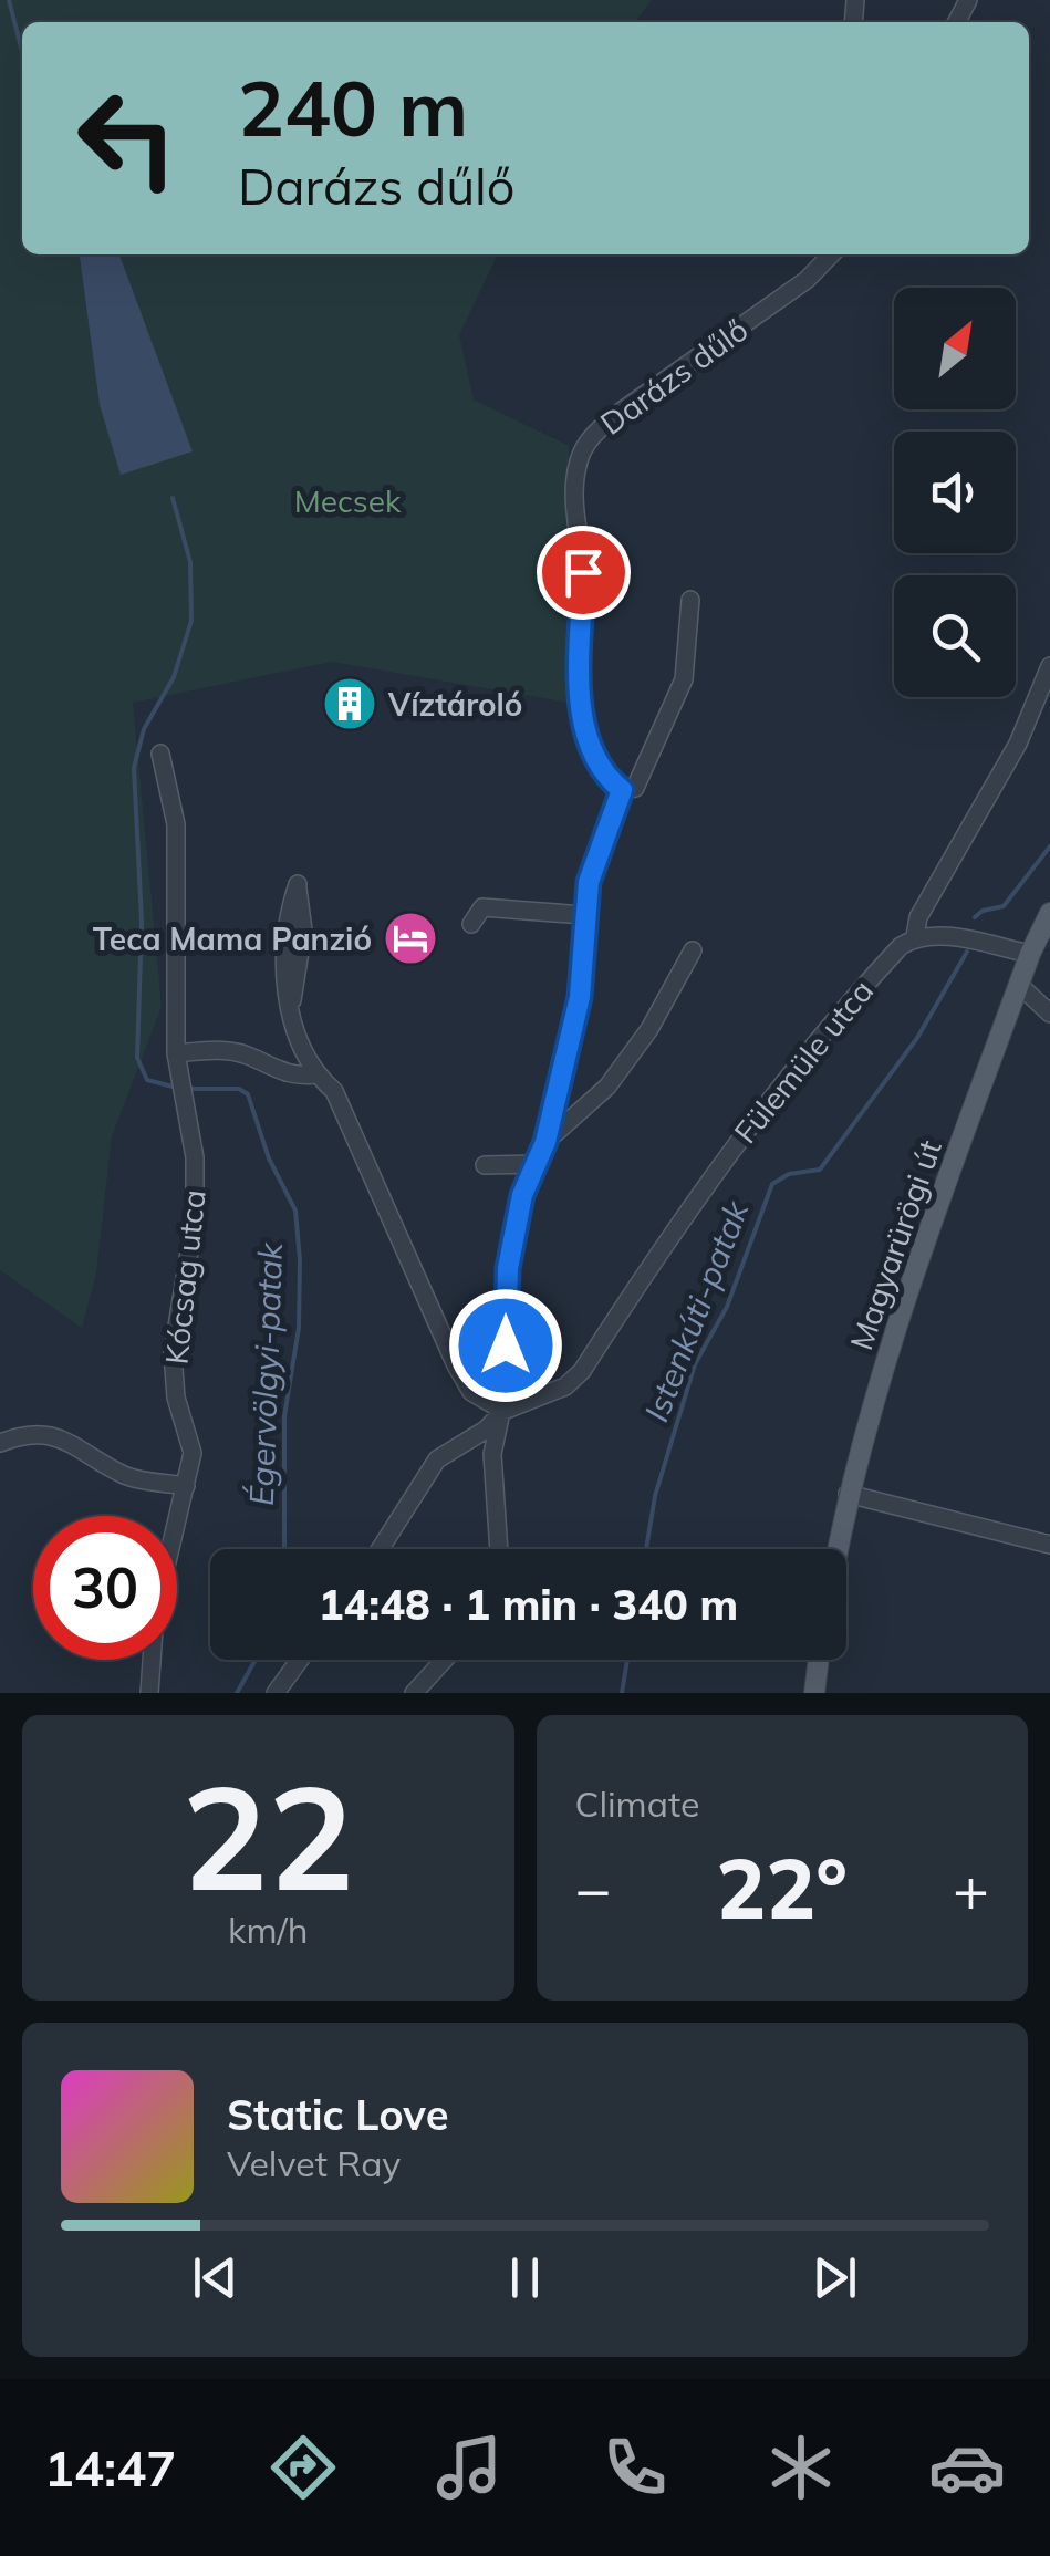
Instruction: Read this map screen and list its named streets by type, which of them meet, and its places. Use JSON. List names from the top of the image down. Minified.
{"streets":{"main road":["Magyarürögi út"],"street":["Darázs dűlő","Fülemüle utca","Kócsag utca"]},"water":["Istenkúti-patak","Égervölgyi-patak"],"parks":["Mecsek"],"places":{"building":["Víztároló"],"hotel":["Teca Mama Panzió"]},"north":"top right","page":{"turn":["240 m","Darázs dűlő"],"limit":"30","trip":"14:48 · 1 min · 340 m","tile":[["22","km/h"],"Climate"],"heat":["−","22°","+"],"song":["Static Love","Velvet Ray"],"tabs":"14:47"}}
